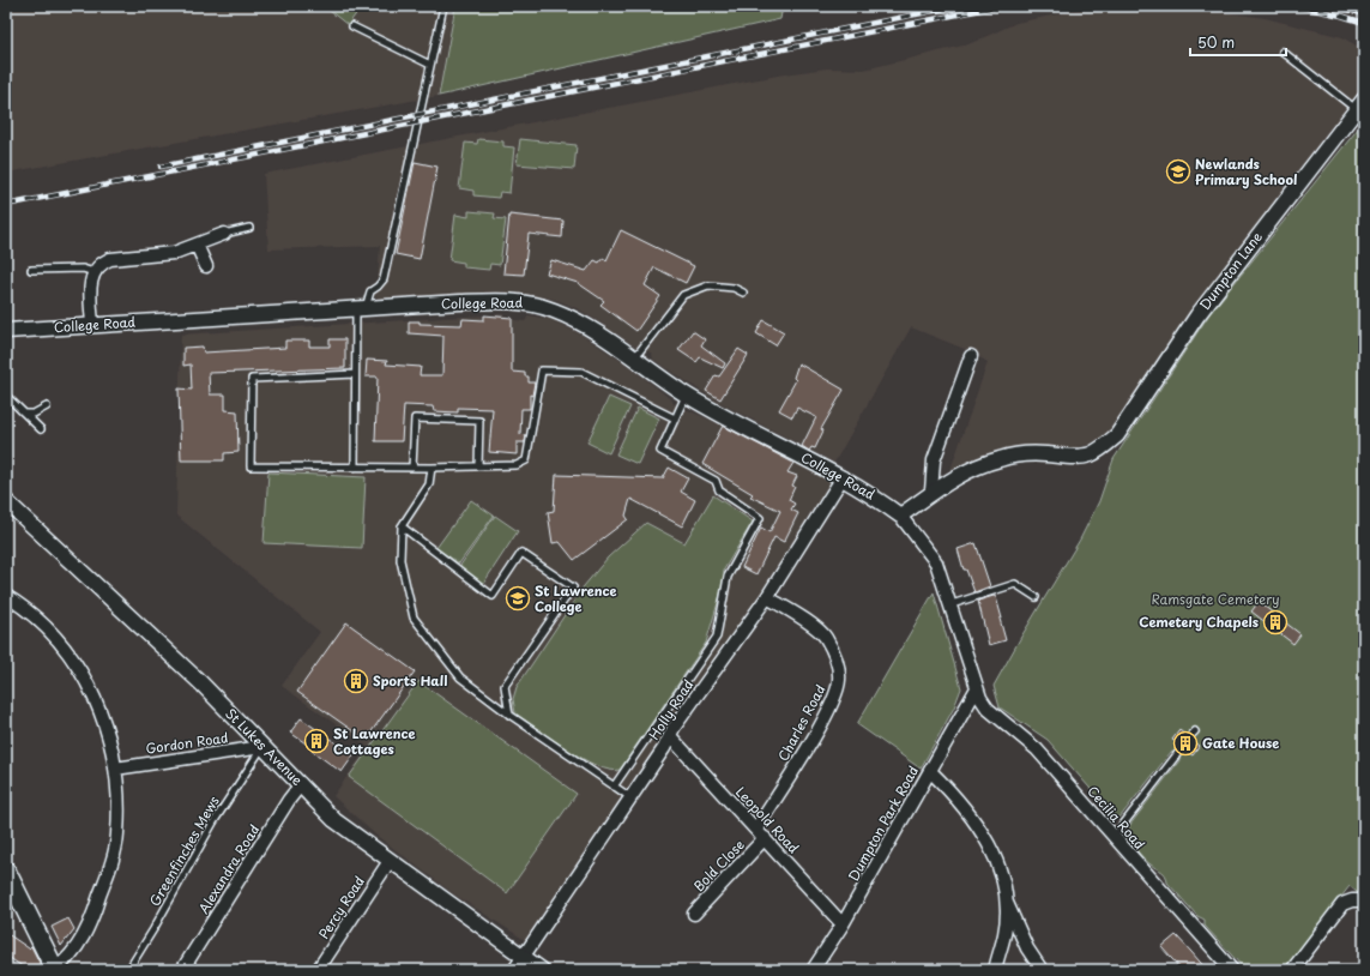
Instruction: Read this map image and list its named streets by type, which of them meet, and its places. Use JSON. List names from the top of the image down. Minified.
{"streets":{"street":["Dumpton Lane","College Road","Holly Road","Charles Road","Gordon Road","St Lukes Avenue","Cecilia Road","Leopold Road","Dumpton Park Road","Bold Close","Alexandra Road","Percy Road"],"lane":["Greenfinches Mews"]},"crossings":[["College Road","Holly Road"],["College Road","Cecilia Road"],["College Road","Dumpton Park Road"],["Holly Road","Charles Road"],["Holly Road","St Lukes Avenue"],["Holly Road","Leopold Road"],["Charles Road","Leopold Road"],["Gordon Road","St Lukes Avenue"],["Gordon Road","Greenfinches Mews"],["St Lukes Avenue","Greenfinches Mews"],["St Lukes Avenue","Alexandra Road"],["St Lukes Avenue","Percy Road"],["Cecilia Road","Dumpton Park Road"],["Leopold Road","Dumpton Park Road"],["Leopold Road","Bold Close"]],"parks":["Ramsgate Cemetery"],"places":{"school or university":["Newlands Primary School","St Lawrence College"],"building":["Cemetery Chapels","Sports Hall","St Lawrence Cottages","Gate House"]},"scale_bar":"50 m"}
